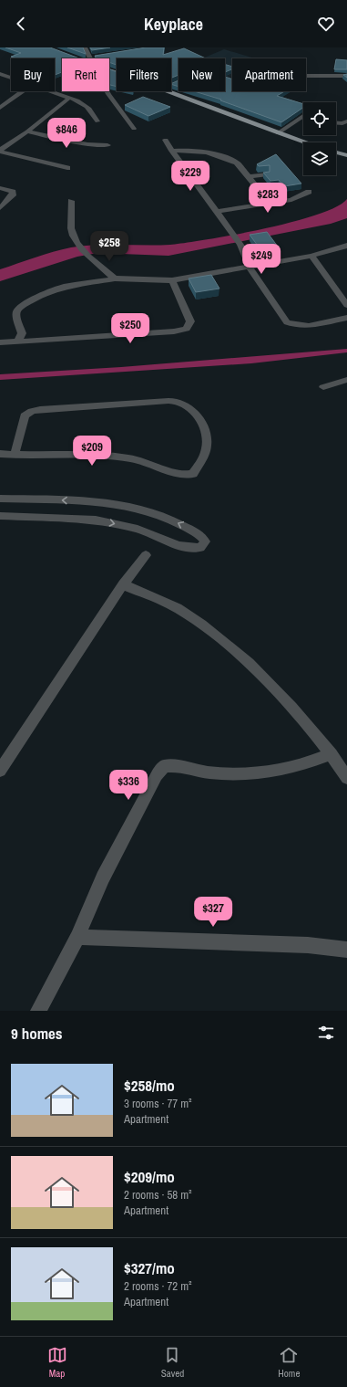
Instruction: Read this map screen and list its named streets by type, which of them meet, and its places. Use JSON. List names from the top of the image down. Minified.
{"page":{"header":"Keyplace","chip":["Buy","Rent","Filters","New","Apartment"],"price":["$846","$229","$283","$258","$249","$250","$209","$336","$327"],"heading":"9 homes","list":[{"name":"$258/mo","note":"3 rooms · 77 m² · Apartment"},{"name":"$209/mo","note":"2 rooms · 58 m² · Apartment"},{"name":"$327/mo","note":"2 rooms · 72 m² · Apartment"}],"tabs":["Map","Saved","Home"]}}
